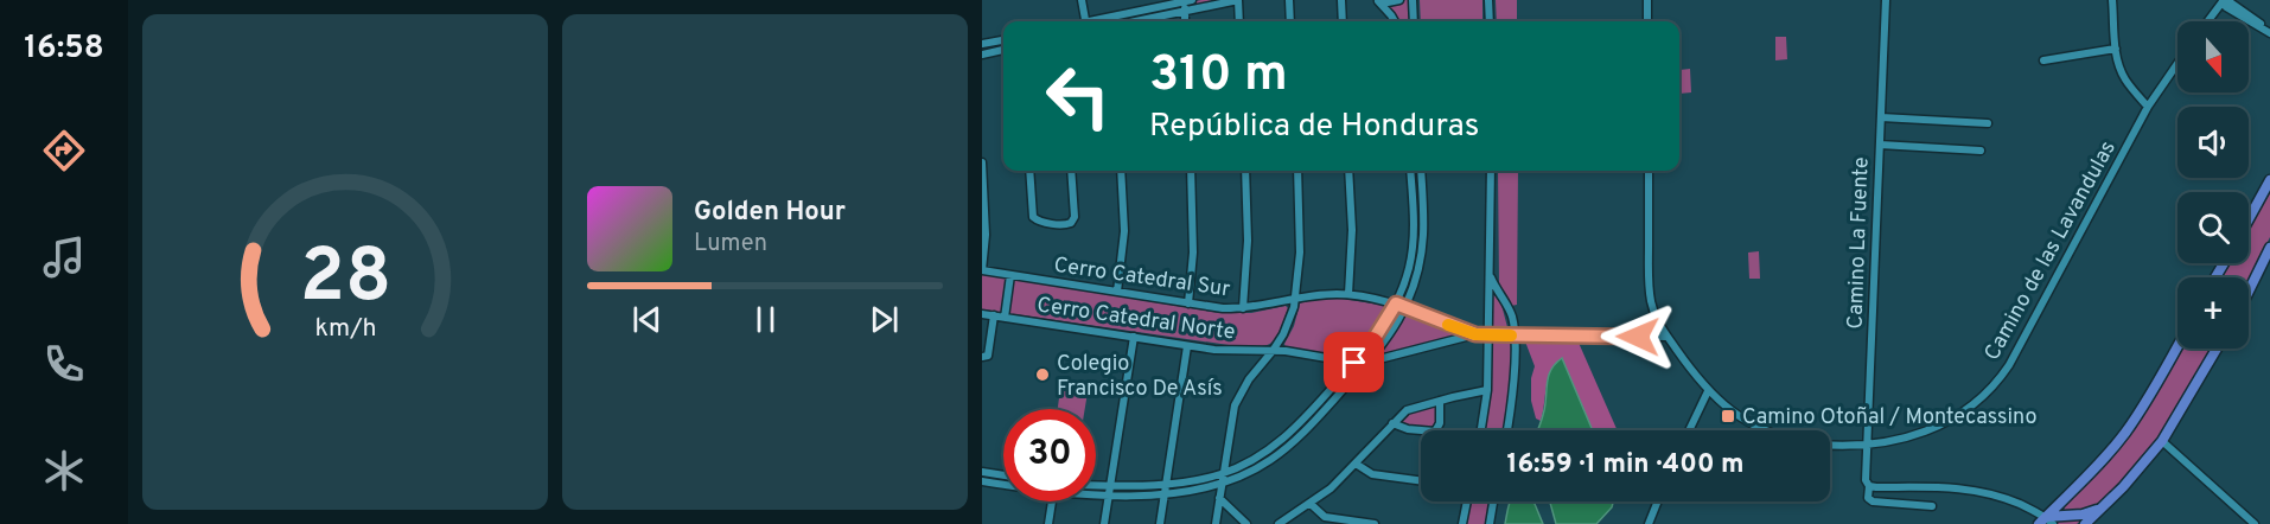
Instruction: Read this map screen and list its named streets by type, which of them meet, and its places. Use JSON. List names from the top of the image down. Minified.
{"streets":{"street":["Camino La Fuente","Camino de las Lavandulas","Cerro Catedral Sur","Cerro Catedral Norte"]},"crossings":[["Camino La Fuente","Camino de las Lavandulas"],["Cerro Catedral Sur","Cerro Catedral Norte"]],"places":{"other":["Colegio Francisco De Asís"],"transit":["Camino Otoñal / Montecassino"]},"north":"bottom","page":{"tabs":"16:58","map_buttons":"+","turn":["310 m","República de Honduras"],"song":["Golden Hour","Lumen"],"limit":"30","trip":"16:59 · 1 min · 400 m","gauge":["28","km/h"]}}
